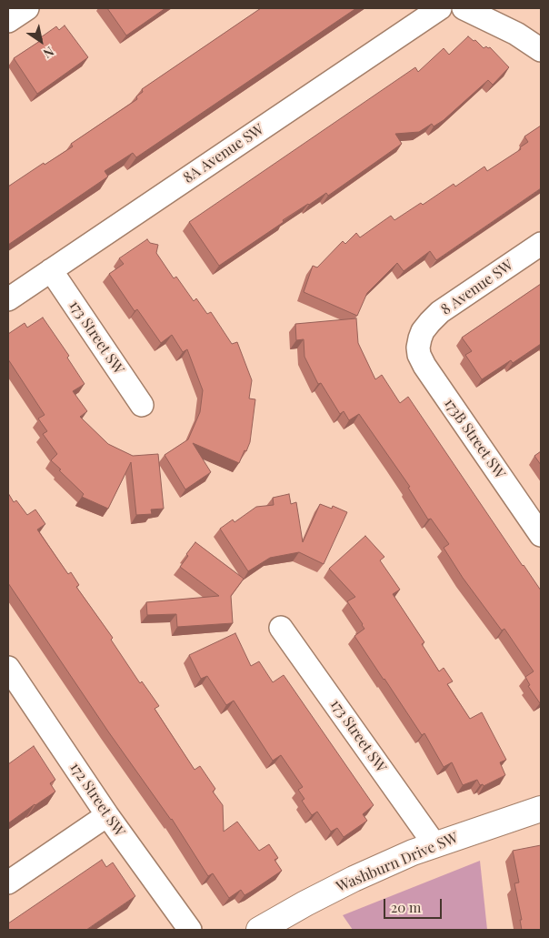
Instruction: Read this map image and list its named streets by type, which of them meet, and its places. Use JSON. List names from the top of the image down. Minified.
{"streets":{"street":["8A Avenue SW","8 Avenue SW","173 Street SW","173B Street SW","172 Street SW","Washburn Drive SW"]},"crossings":[["8A Avenue SW","173 Street SW"],["8 Avenue SW","173B Street SW"],["173 Street SW","Washburn Drive SW"]],"scale_bar":"20 m","north":"bottom right"}
